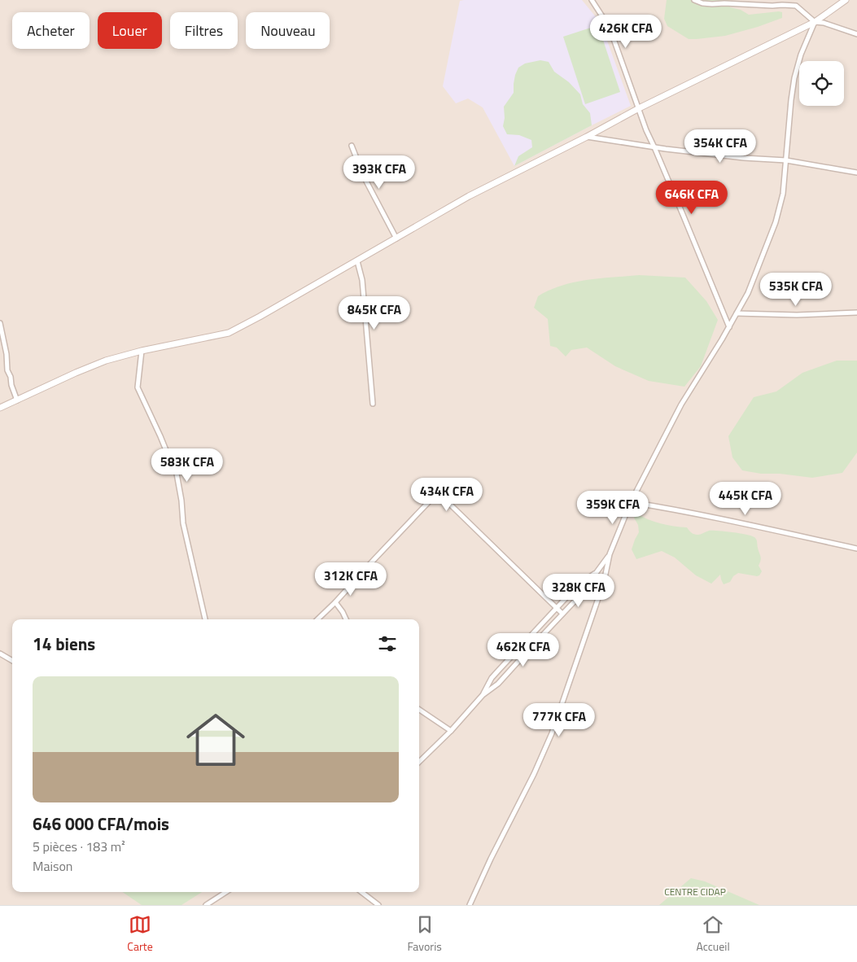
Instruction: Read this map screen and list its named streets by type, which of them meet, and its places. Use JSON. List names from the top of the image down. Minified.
{"parks":["CENTRE CIDAP"],"page":{"chip":["Acheter","Louer","Filtres","Nouveau"],"price":["426K CFA","354K CFA","393K CFA","646K CFA","535K CFA","845K CFA","583K CFA","434K CFA","445K CFA","359K CFA","312K CFA","328K CFA","462K CFA","777K CFA"],"heading":"14 biens","list":[{"name":"646 000 CFA/mois","note":"5 pièces · 183 m² · Maison"}],"tabs":["Carte","Favoris","Accueil"]}}
